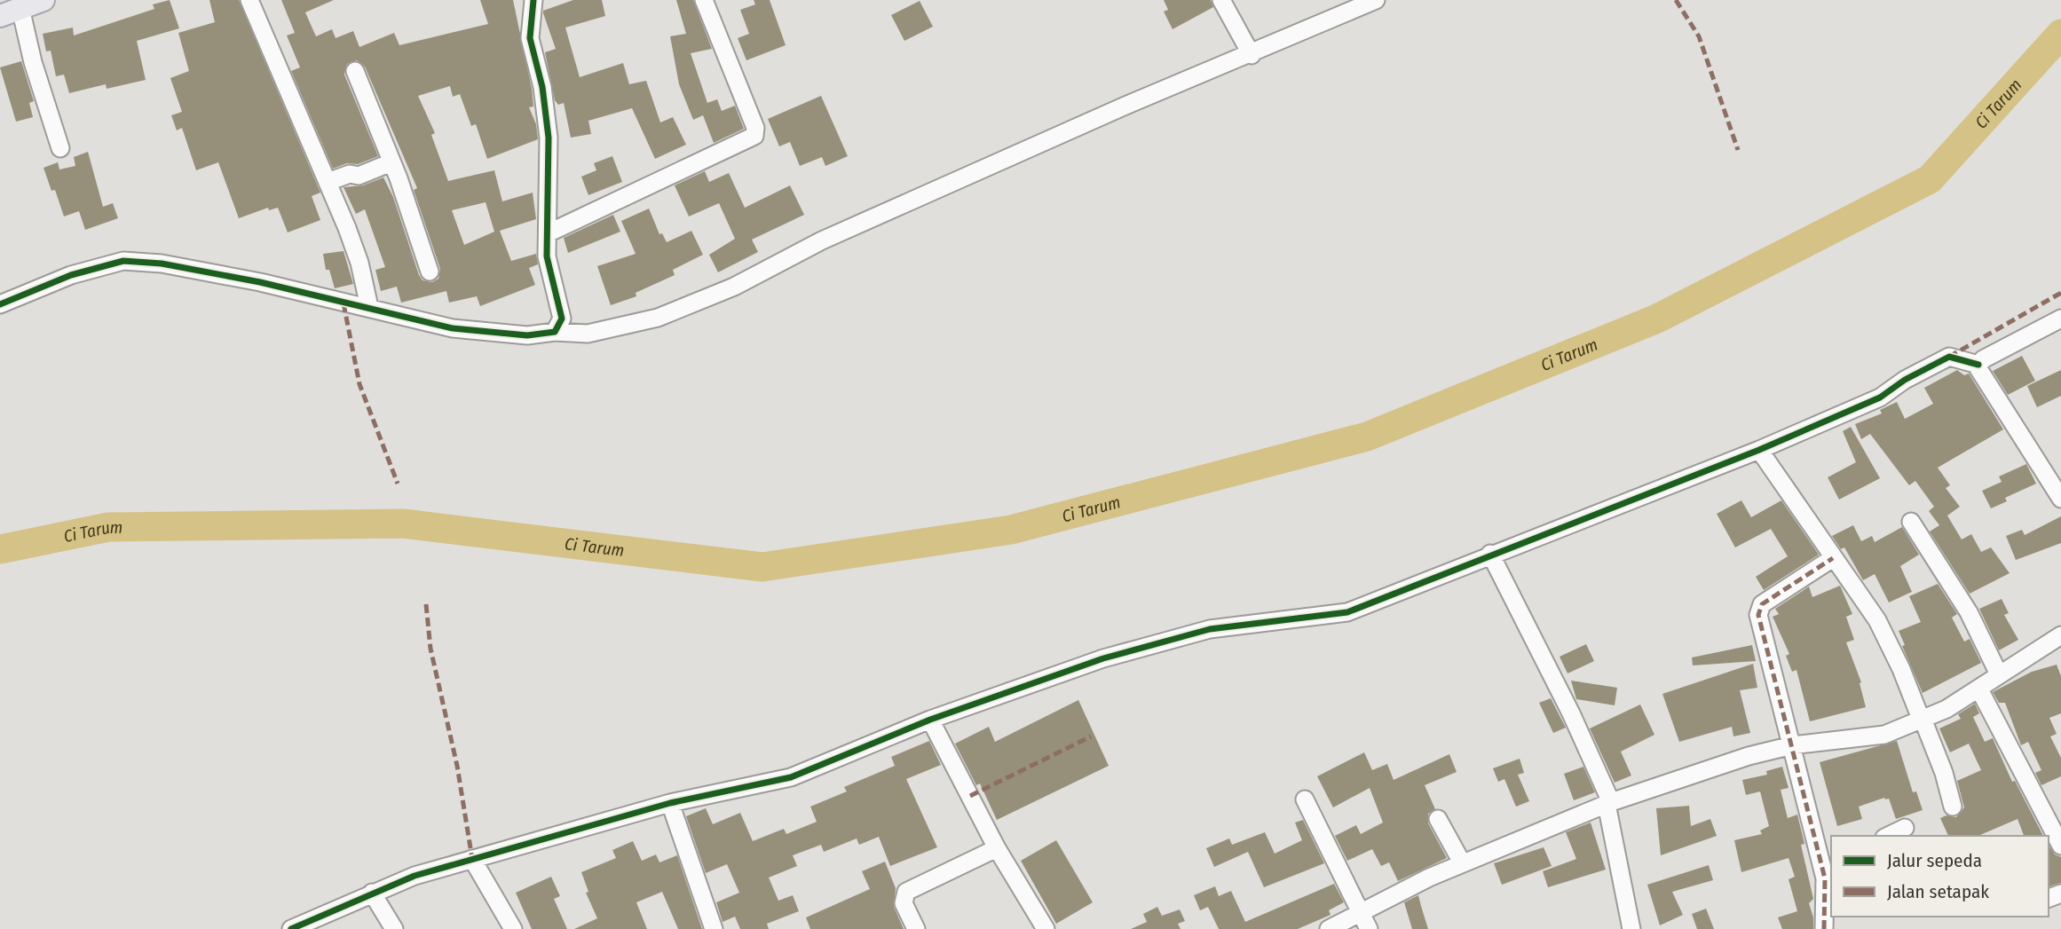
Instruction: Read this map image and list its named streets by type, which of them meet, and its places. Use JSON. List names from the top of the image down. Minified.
{"water":["Ci Tarum"],"legend":["Jalur sepeda","Jalan setapak"]}
